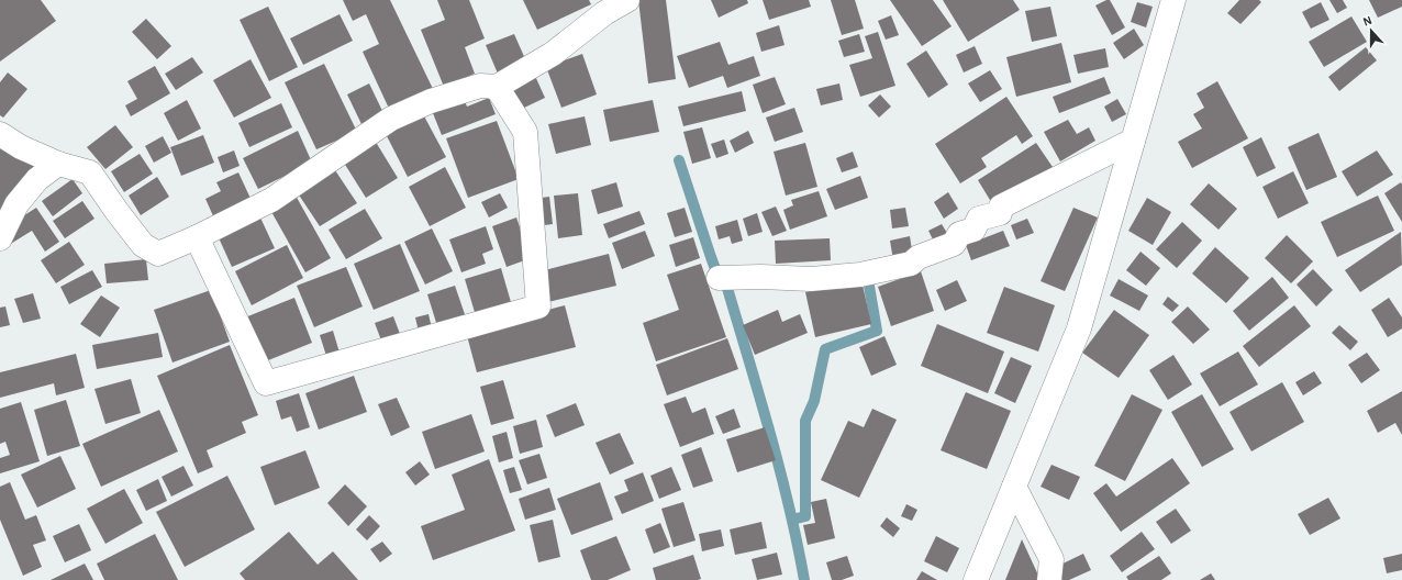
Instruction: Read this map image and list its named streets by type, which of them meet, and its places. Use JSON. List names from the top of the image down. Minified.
{"north":"top"}
